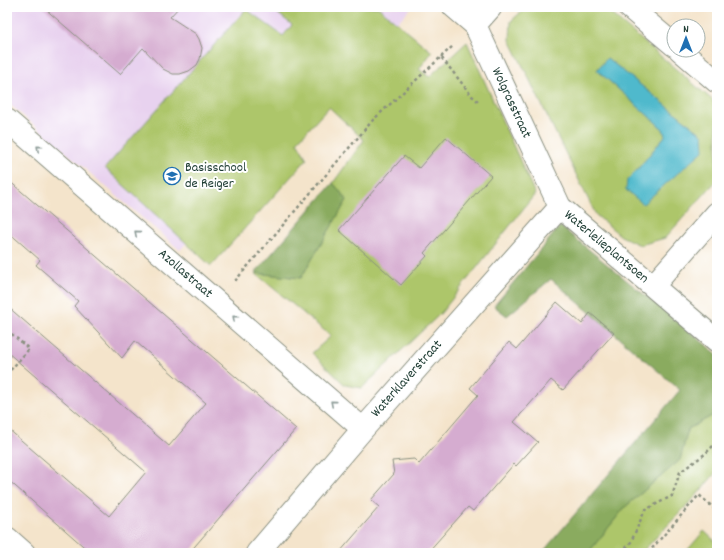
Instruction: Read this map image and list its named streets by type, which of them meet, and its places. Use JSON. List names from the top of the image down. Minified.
{"streets":{"street":["Wolgrasstraat","Waterlelieplantsoen","Azollastraat","Waterklaverstraat"]},"crossings":[["Wolgrasstraat","Waterlelieplantsoen"],["Wolgrasstraat","Waterklaverstraat"],["Waterlelieplantsoen","Waterklaverstraat"],["Azollastraat","Waterklaverstraat"]],"one_way":["Azollastraat"],"places":{"school or university":["Basisschool de Reiger"]},"north":"top"}
